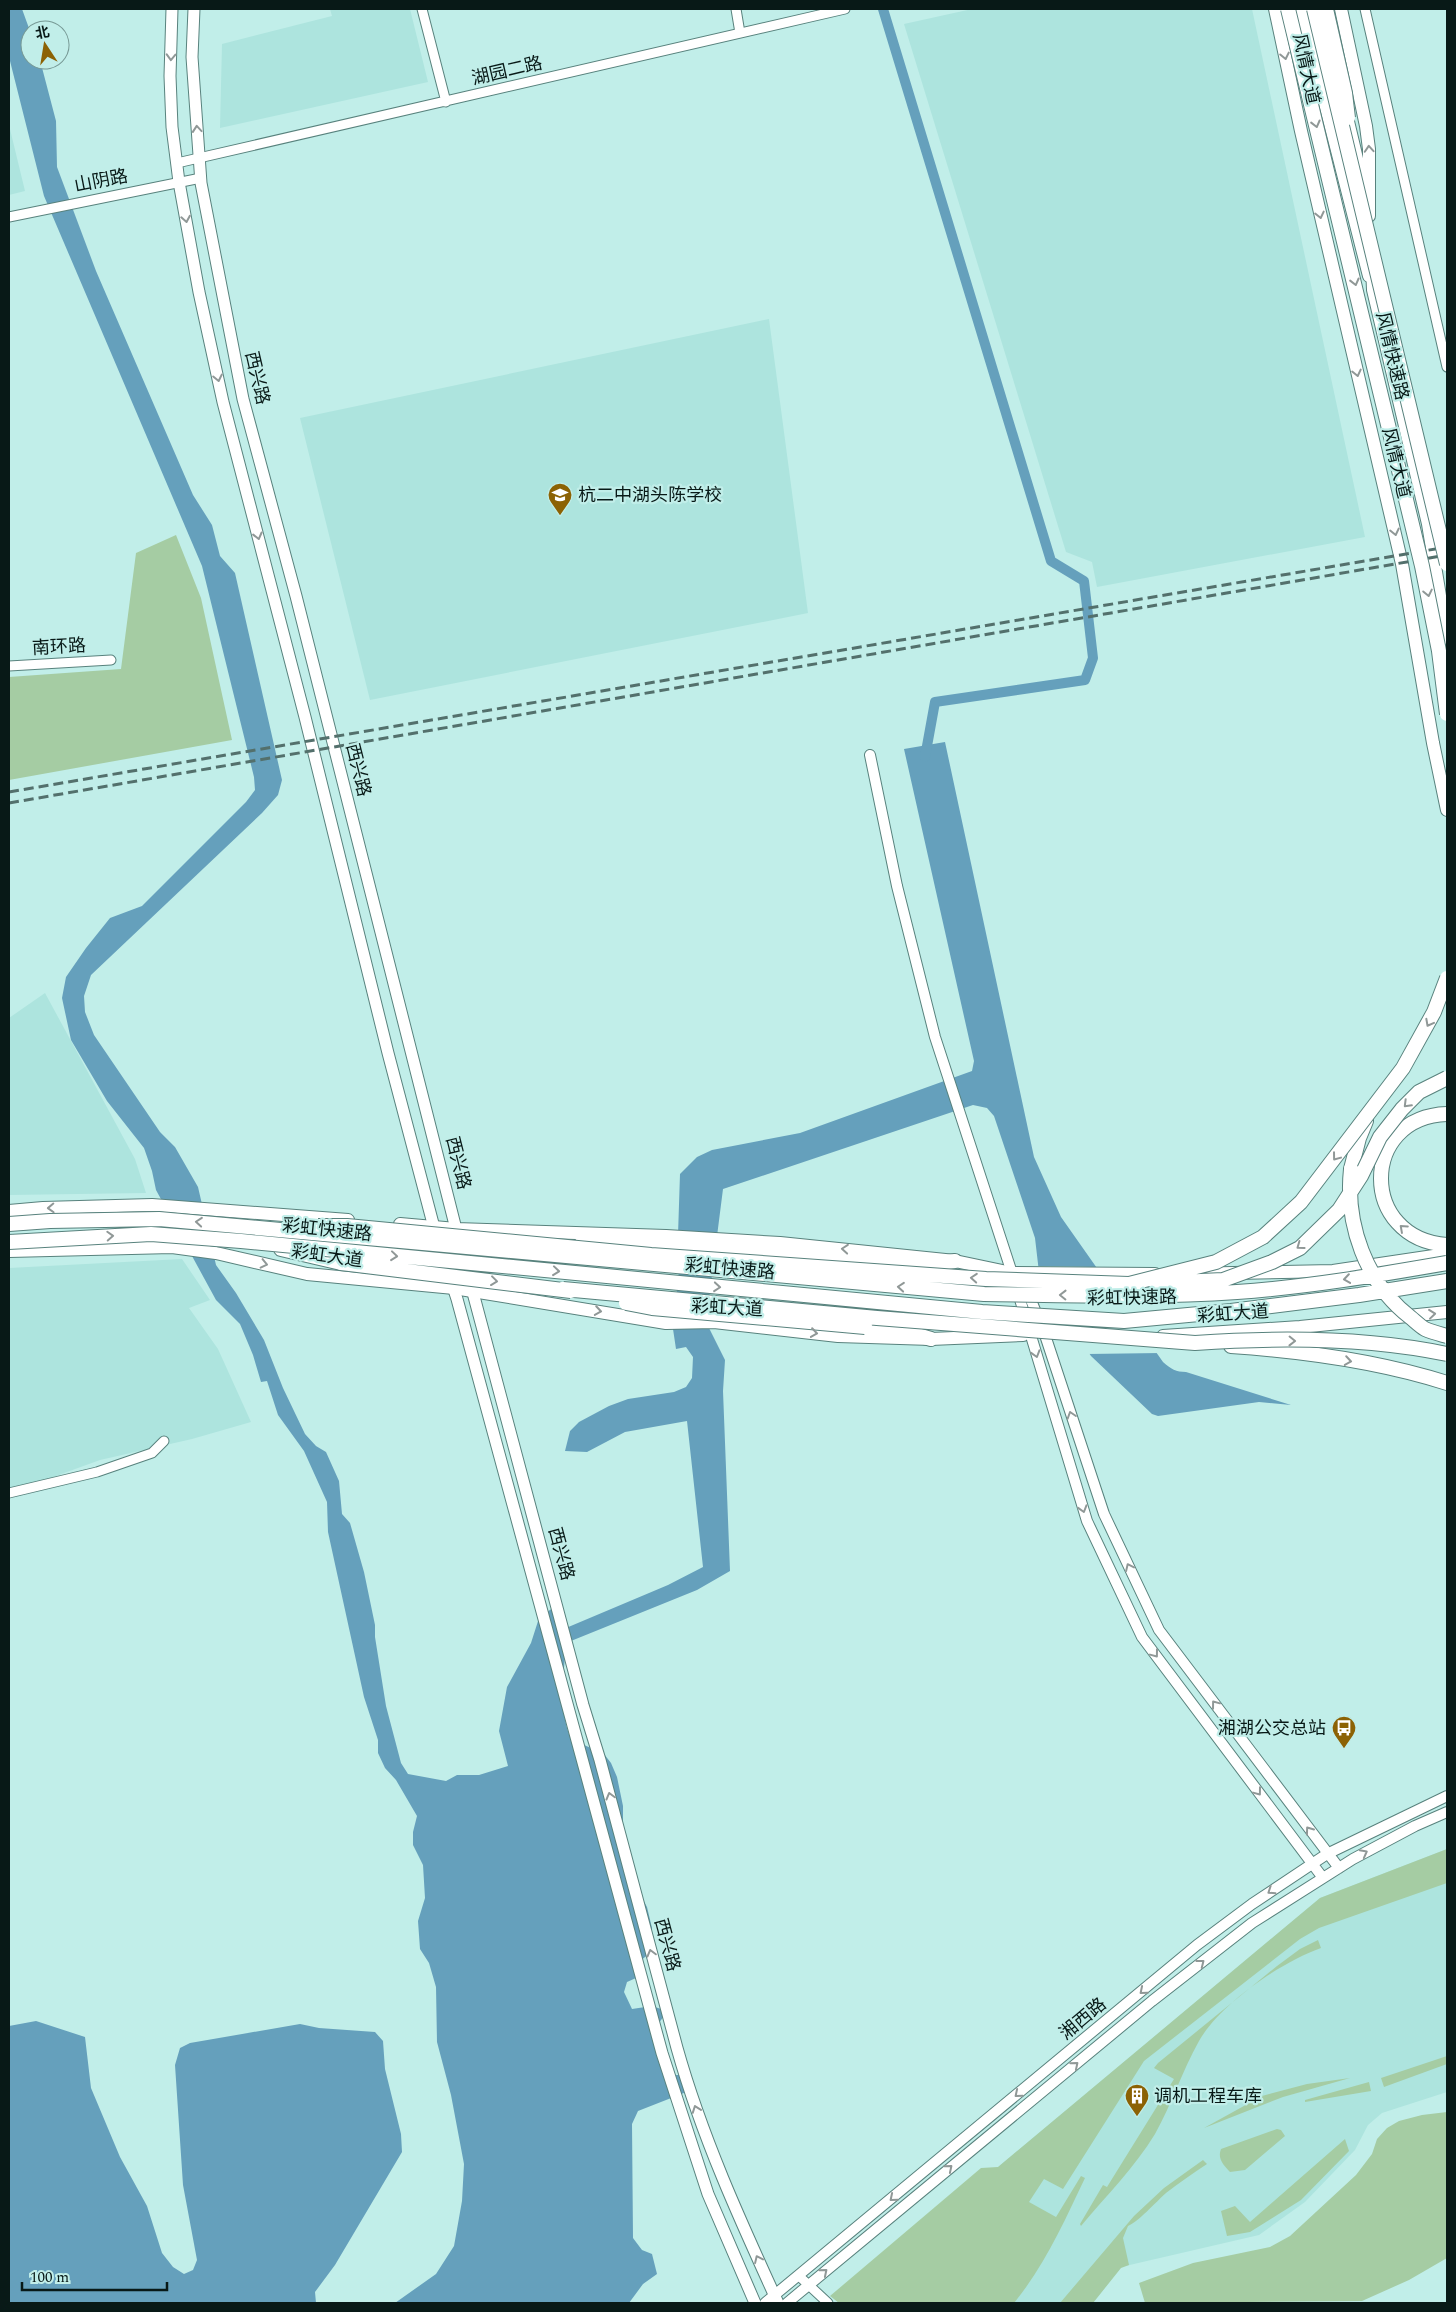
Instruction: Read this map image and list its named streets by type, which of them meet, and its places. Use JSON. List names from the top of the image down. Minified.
{"streets":{"highway":["风情快速路","彩虹快速路"],"main road":["风情大道","西兴路","彩虹大道"],"street":["湖园二路","山阴路","南环路","湘西路"]},"crossings":[["湖园二路","西兴路"],["山阴路","西兴路"],["西兴路","彩虹大道"],["西兴路","湘西路"]],"places":{"school or university":["杭二中湖头陈学校"],"bus stop":["湘湖公交总站"],"building":["调机工程车库"]},"scale_bar":"100 m","north":"top"}
